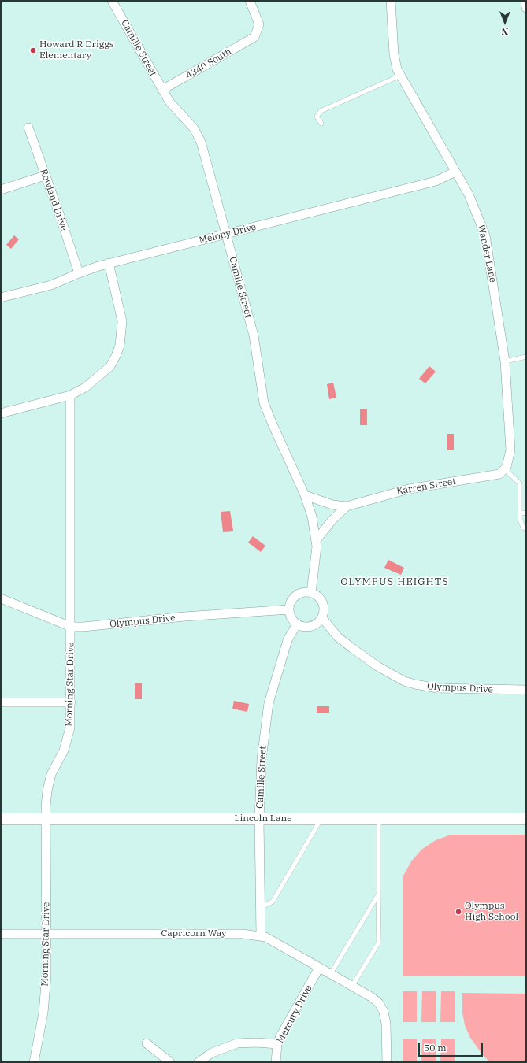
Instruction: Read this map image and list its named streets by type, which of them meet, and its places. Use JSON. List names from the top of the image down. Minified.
{"streets":{"street":["Camille Street","4340 South","Rowland Drive","Melony Drive","Wander Lane","Karren Street","Olympus Drive","Morning Star Drive","Lincoln Lane","Capricorn Way","Mercury Drive"]},"crossings":[["Camille Street","4340 South"],["Camille Street","Melony Drive"],["Camille Street","Karren Street"],["Camille Street","Olympus Drive"],["Camille Street","Lincoln Lane"],["Camille Street","Capricorn Way"],["Rowland Drive","Melony Drive"],["Melony Drive","Wander Lane"],["Wander Lane","Karren Street"],["Olympus Drive","Morning Star Drive"],["Morning Star Drive","Lincoln Lane"],["Morning Star Drive","Capricorn Way"],["Capricorn Way","Mercury Drive"]],"districts":["OLYMPUS HEIGHTS"],"places":["Howard R Driggs Elementary","Olympus High School"],"scale_bar":"50 m","north":"bottom"}
